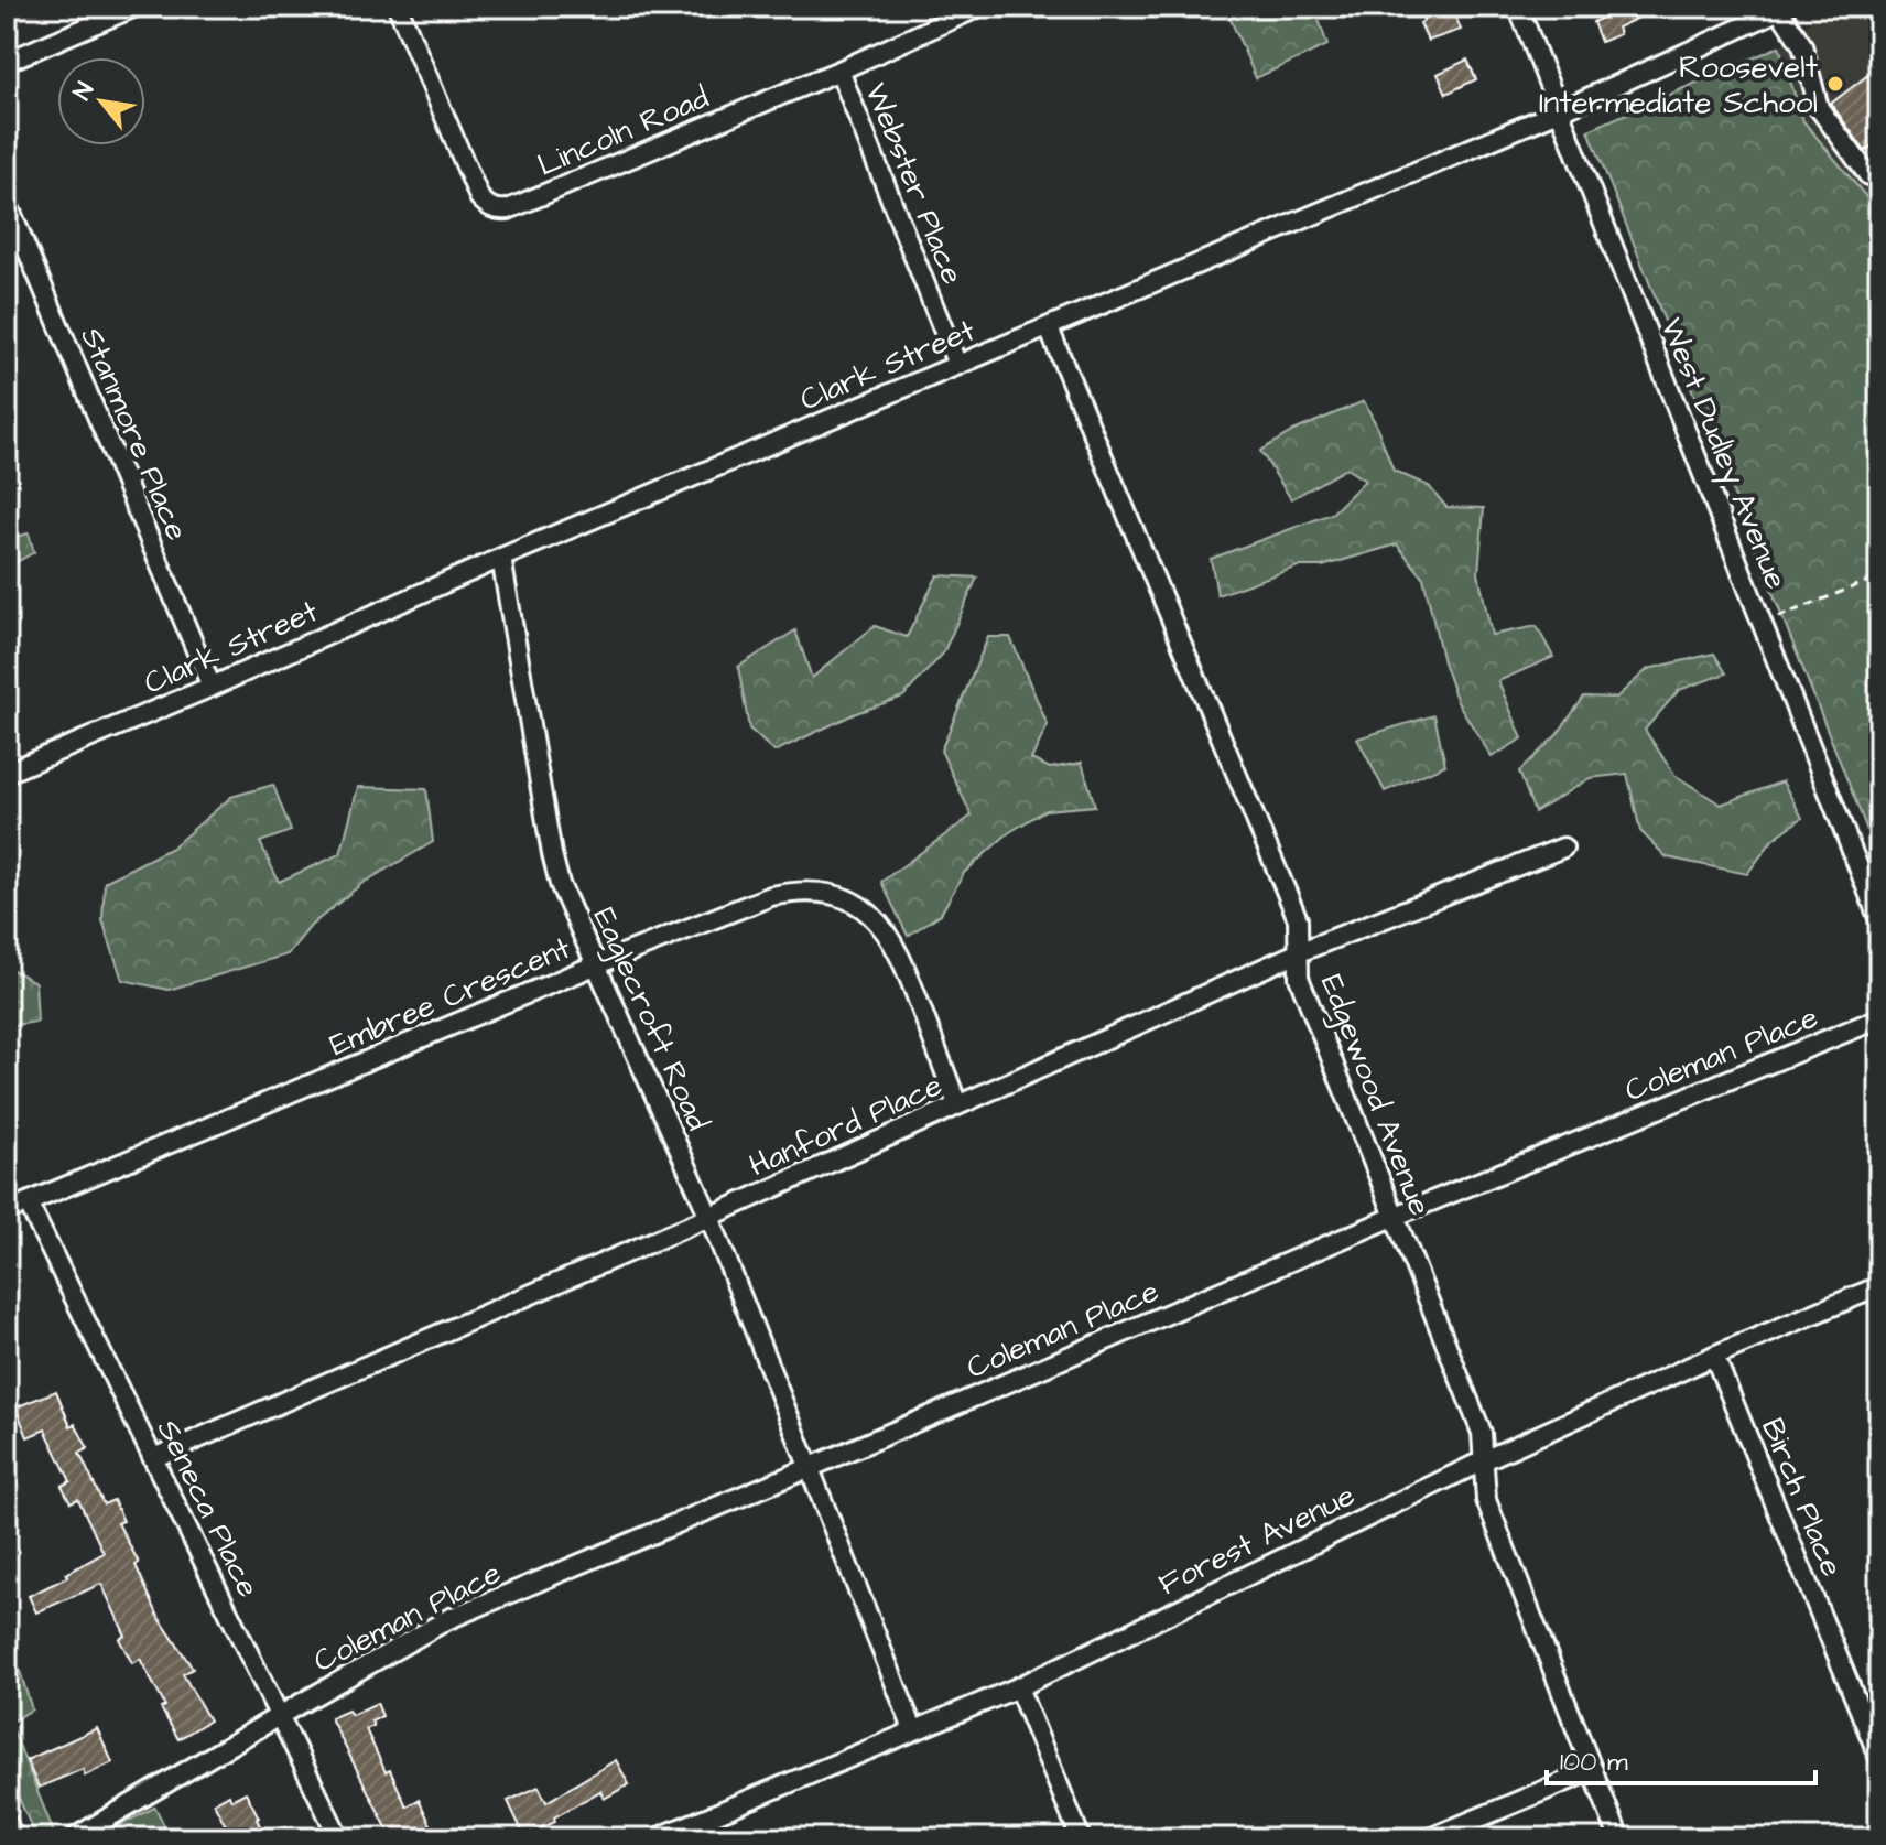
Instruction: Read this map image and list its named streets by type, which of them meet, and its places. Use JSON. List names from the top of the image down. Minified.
{"streets":{"street":["Lincoln Road","Webster Place","Clark Street","Stanmore Place","West Dudley Avenue","Embree Crescent","Eaglecroft Road","Coleman Place","Edgewood Avenue","Hanford Place","Birch Place","Seneca Place","Forest Avenue"]},"crossings":[["Lincoln Road","Webster Place"],["Webster Place","Clark Street"],["Clark Street","Stanmore Place"],["Clark Street","West Dudley Avenue"],["Clark Street","Eaglecroft Road"],["Clark Street","Edgewood Avenue"],["Embree Crescent","Eaglecroft Road"],["Embree Crescent","Hanford Place"],["Embree Crescent","Seneca Place"],["Eaglecroft Road","Coleman Place"],["Eaglecroft Road","Hanford Place"],["Eaglecroft Road","Forest Avenue"],["Coleman Place","Edgewood Avenue"],["Coleman Place","Seneca Place"],["Edgewood Avenue","Hanford Place"],["Edgewood Avenue","Forest Avenue"],["Hanford Place","Seneca Place"],["Birch Place","Forest Avenue"]],"places":["Roosevelt Intermediate School"],"scale_bar":"100 m","north":"top left"}
